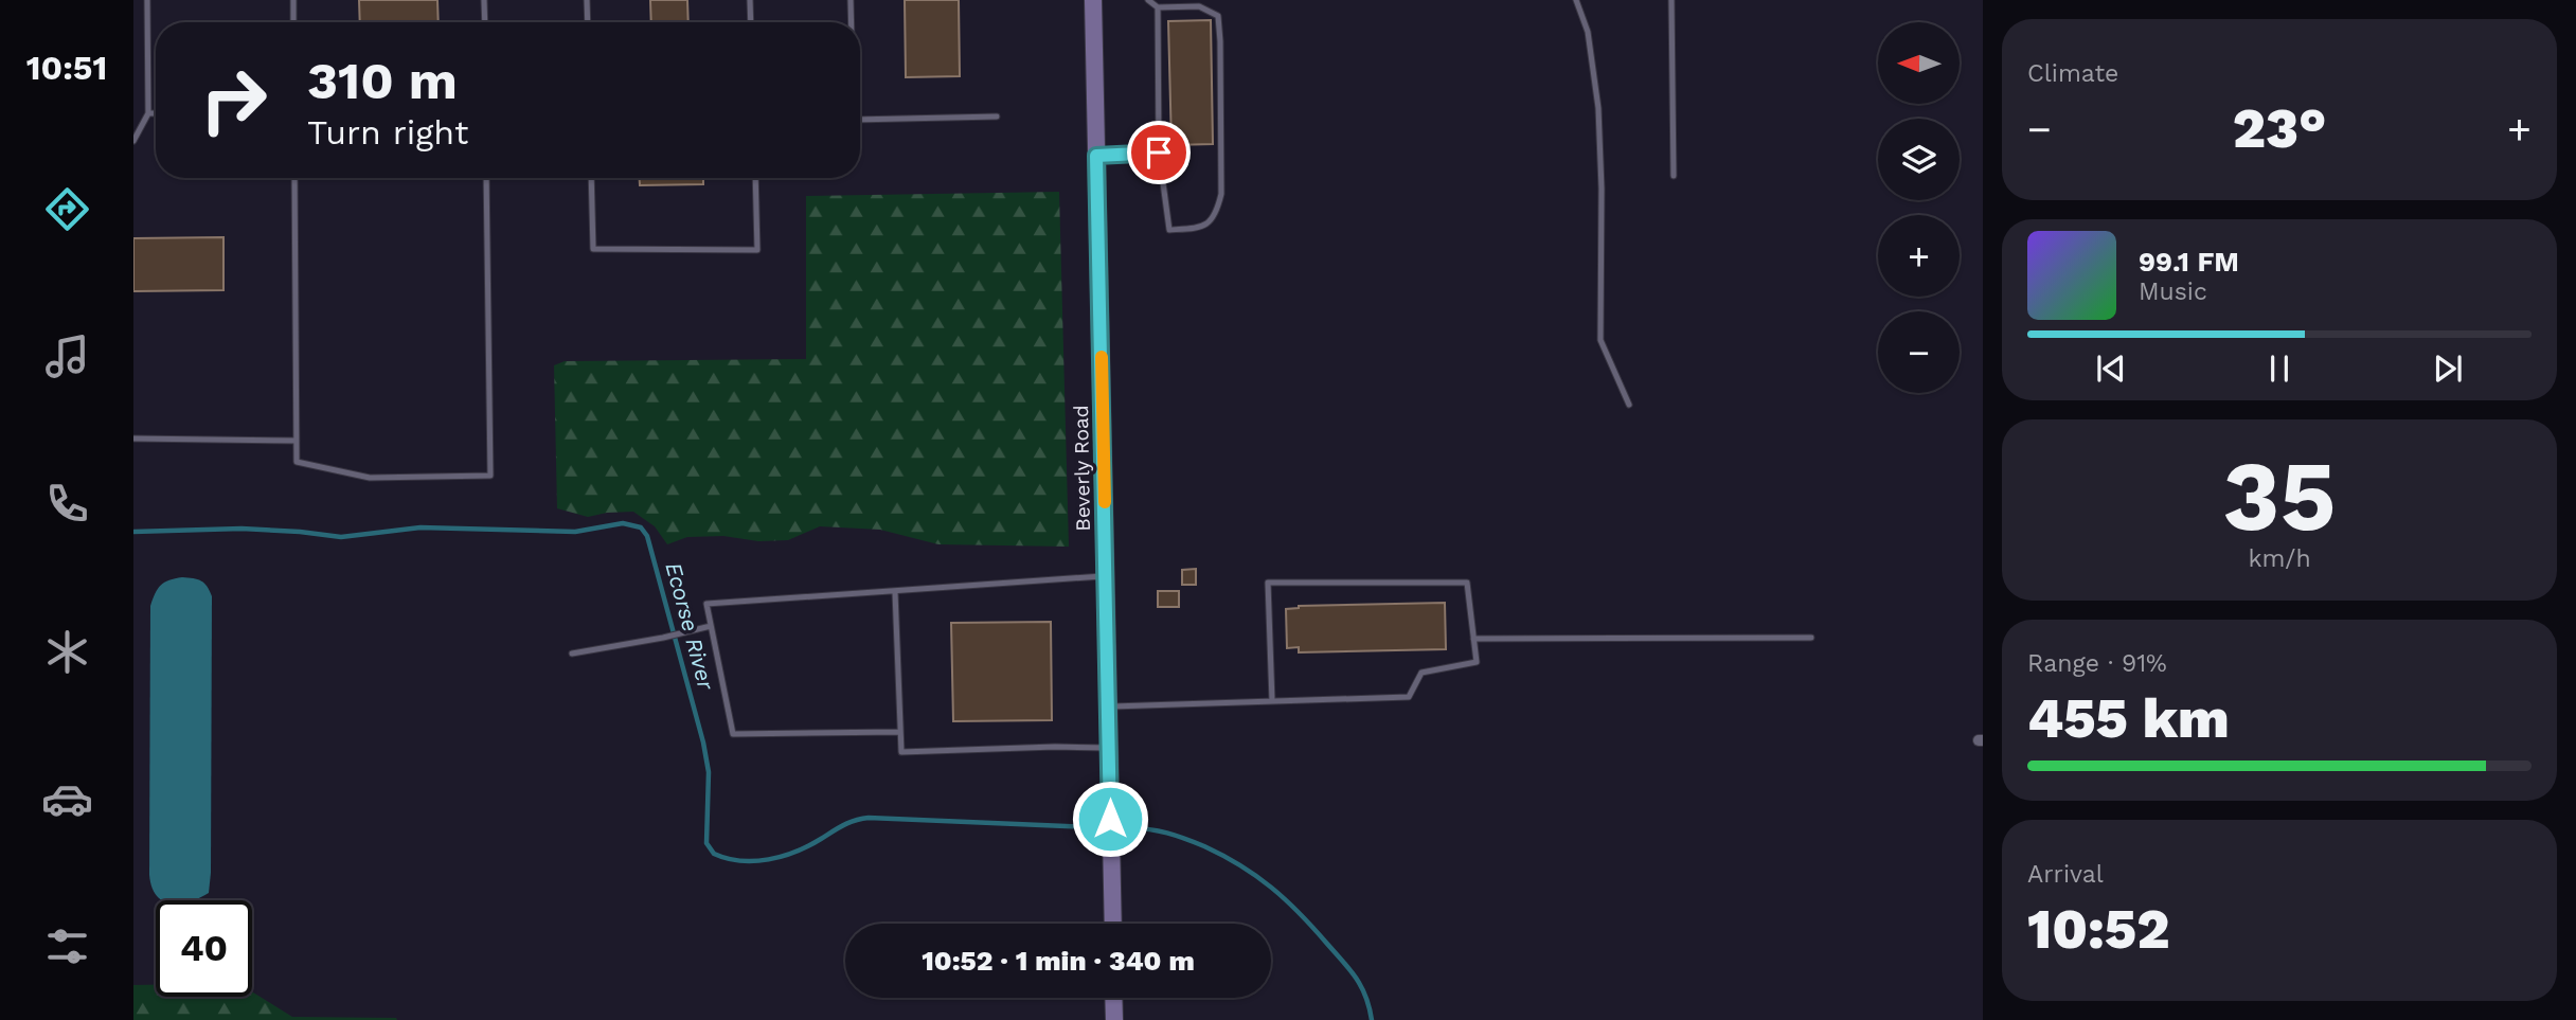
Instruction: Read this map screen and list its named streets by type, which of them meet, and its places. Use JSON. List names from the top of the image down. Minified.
{"streets":{"street":["Beverly Road"]},"water":["Ecorse River"],"north":"left","page":{"tabs":"10:51","tile":["Climate",["35","km/h"],["Range · 91%","455 km"],["Arrival","10:52"]],"map_buttons":["+","−"],"turn":["310 m","Turn right"],"heat":["−","23°","+"],"song":["99.1 FM","Music"],"limit":"40","trip":"10:52 · 1 min · 340 m"}}
